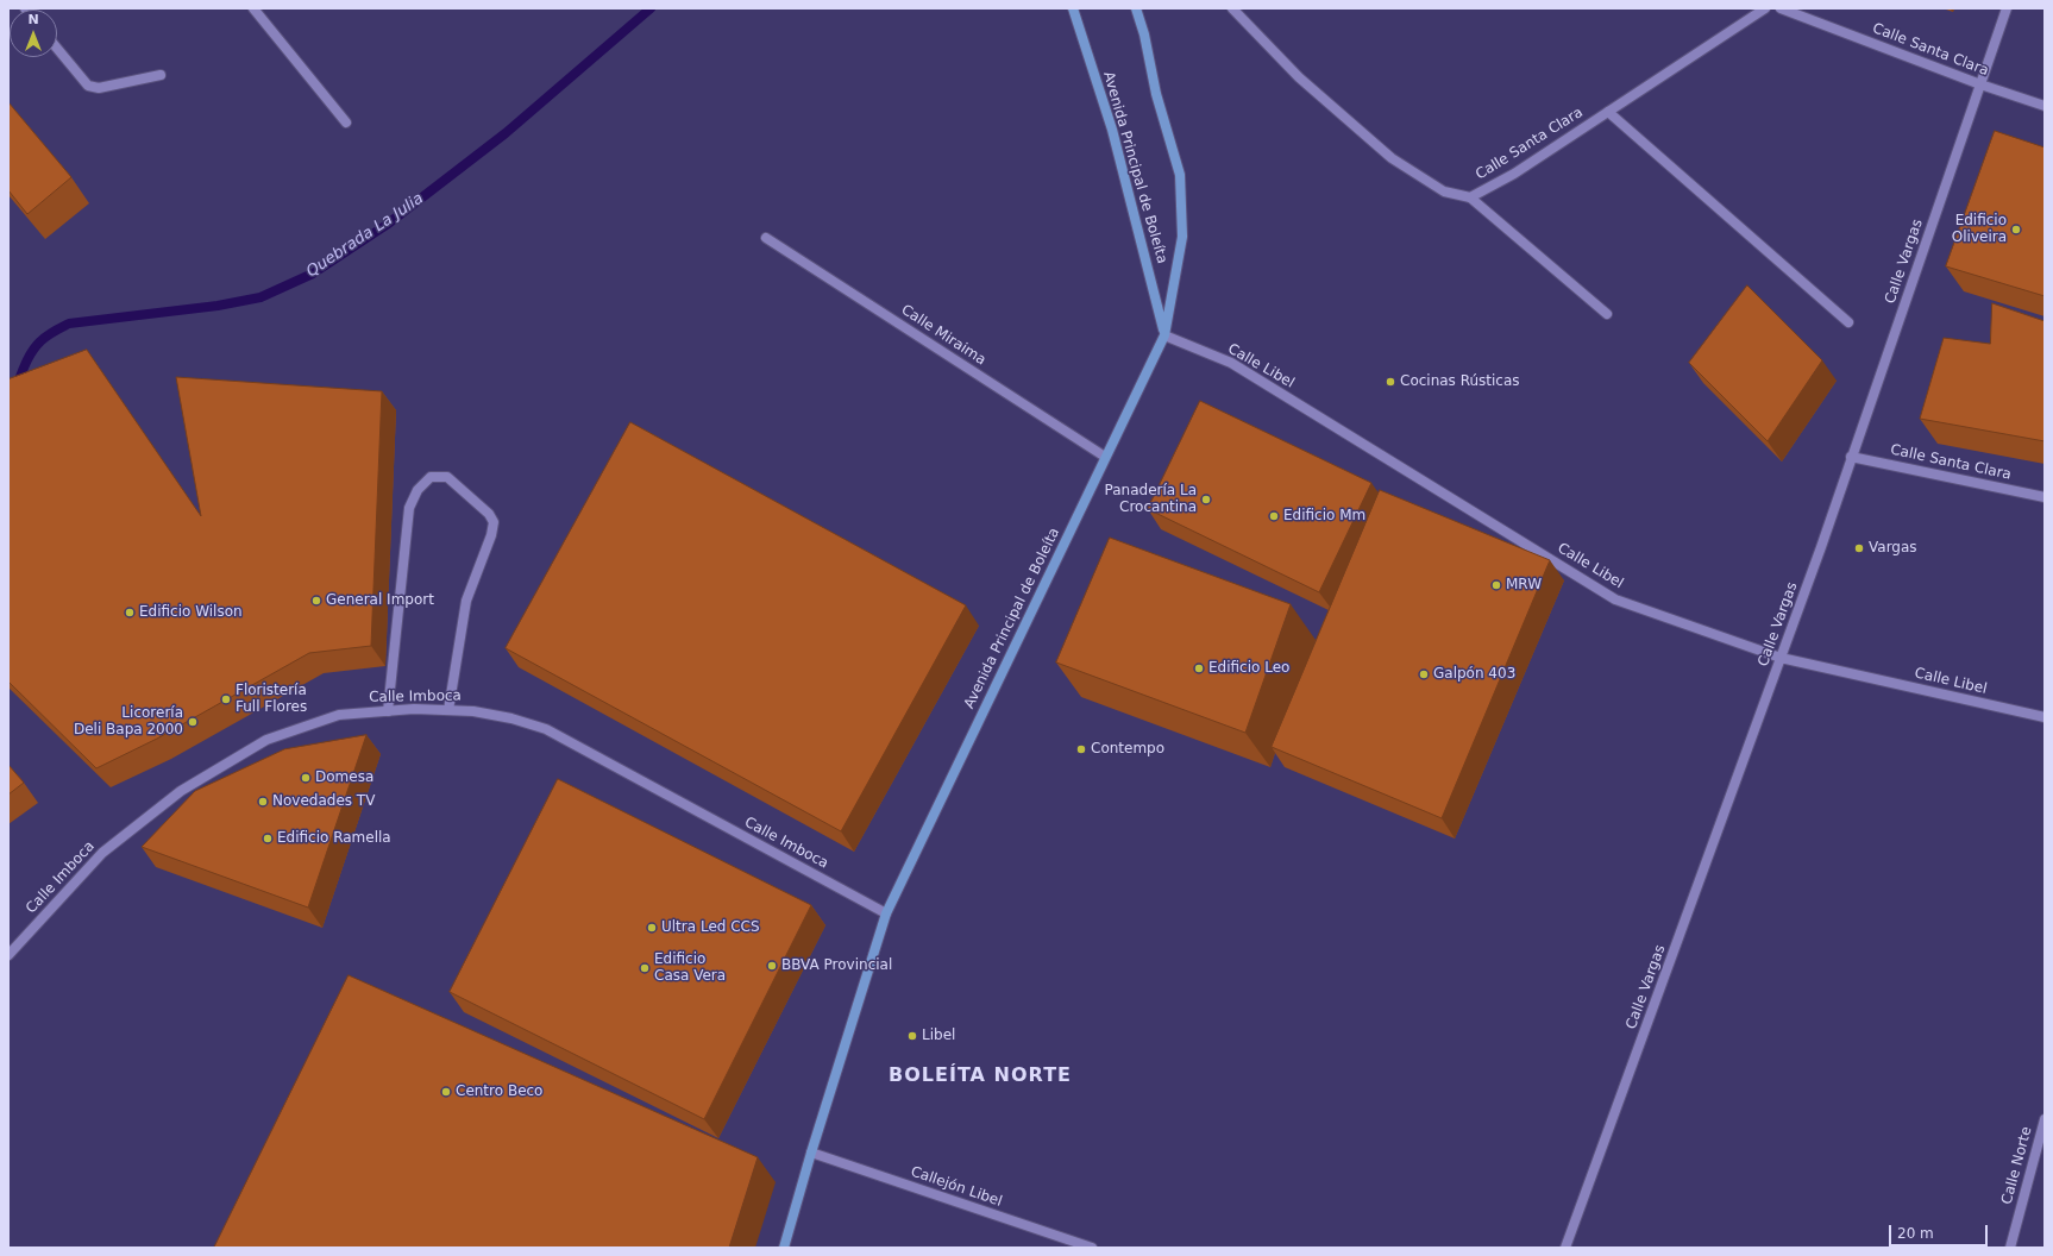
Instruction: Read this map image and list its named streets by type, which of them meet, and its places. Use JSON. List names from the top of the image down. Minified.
{"streets":{"street":["Calle Santa Clara","Avenida Principal de Boleíta","Calle Vargas","Calle Miraima","Calle Libel","Calle Imboca","Calle Norte","Callejón Libel"]},"crossings":[["Calle Santa Clara","Calle Vargas"],["Avenida Principal de Boleíta","Calle Miraima"],["Avenida Principal de Boleíta","Calle Libel"],["Avenida Principal de Boleíta","Calle Imboca"],["Avenida Principal de Boleíta","Callejón Libel"],["Calle Vargas","Calle Libel"]],"districts":["BOLEÍTA NORTE"],"water":["Quebrada La Julia"],"places":["Edificio Oliveira","Cocinas Rústicas","Panadería La Crocantina","Edificio Mm","Vargas","MRW","General Import","Edificio Wilson","Edificio Leo","Galpón 403","Floristería Full Flores","Licorería Deli Bapa 2000","Contempo","Domesa","Novedades TV","Edificio Ramella","Ultra Led CCS","BBVA Provincial","Edificio Casa Vera","Libel","Centro Beco"],"scale_bar":"20 m","north":"top"}
